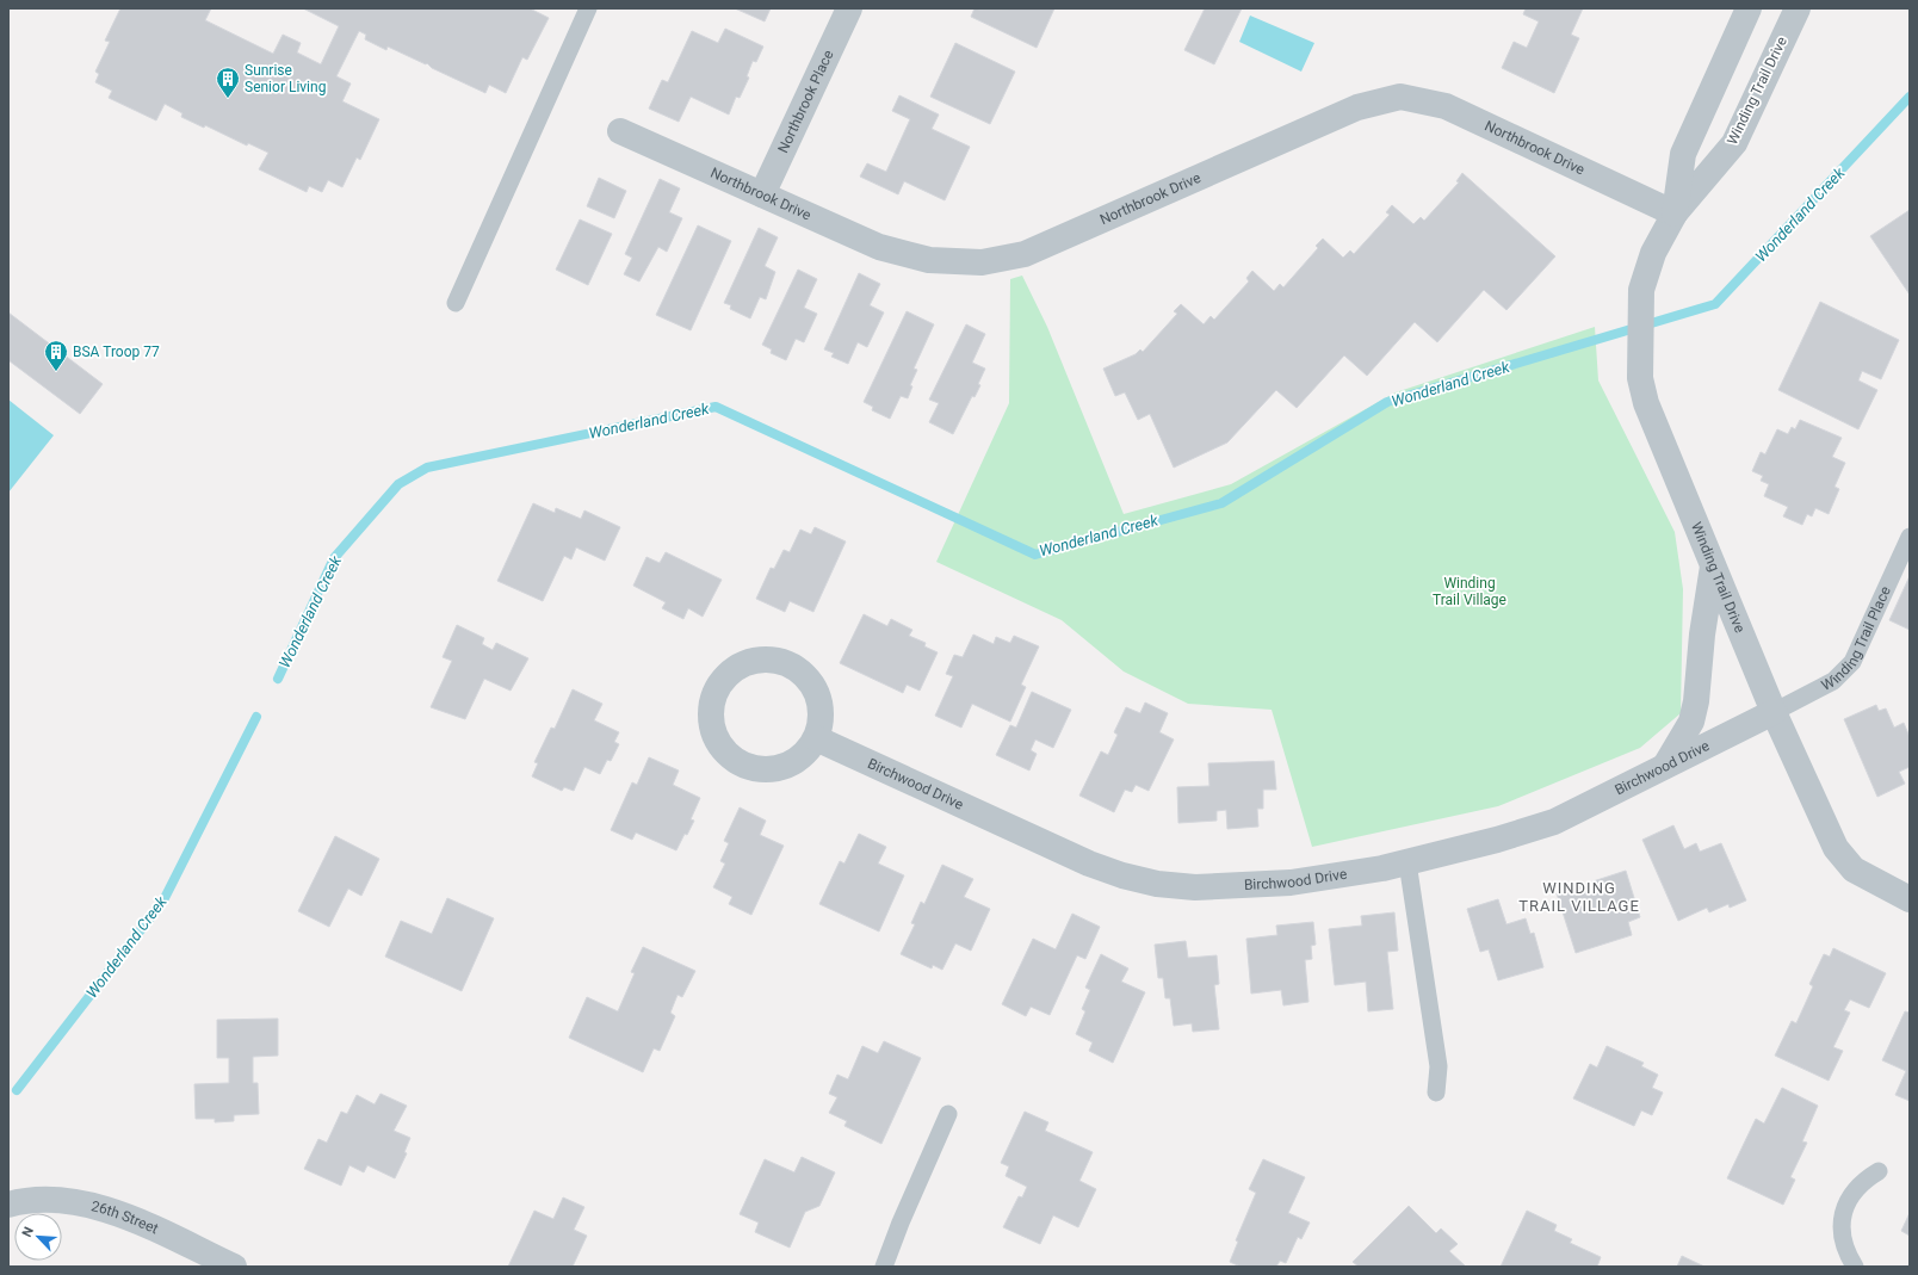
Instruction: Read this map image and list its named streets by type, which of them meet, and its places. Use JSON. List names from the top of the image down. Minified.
{"streets":{"street":["Winding Trail Drive","Northbrook Place","Northbrook Drive","Birchwood Drive","26th Street"],"lane":["Winding Trail Place"]},"crossings":[["Winding Trail Drive","Northbrook Drive"],["Winding Trail Drive","Winding Trail Place"],["Winding Trail Drive","Birchwood Drive"],["Northbrook Place","Northbrook Drive"],["Winding Trail Place","Birchwood Drive"]],"districts":["WINDING TRAIL VILLAGE"],"water":["Wonderland Creek"],"parks":["Winding Trail Village"],"places":{"building":["Sunrise Senior Living","BSA Troop 77"]},"north":"top left"}
